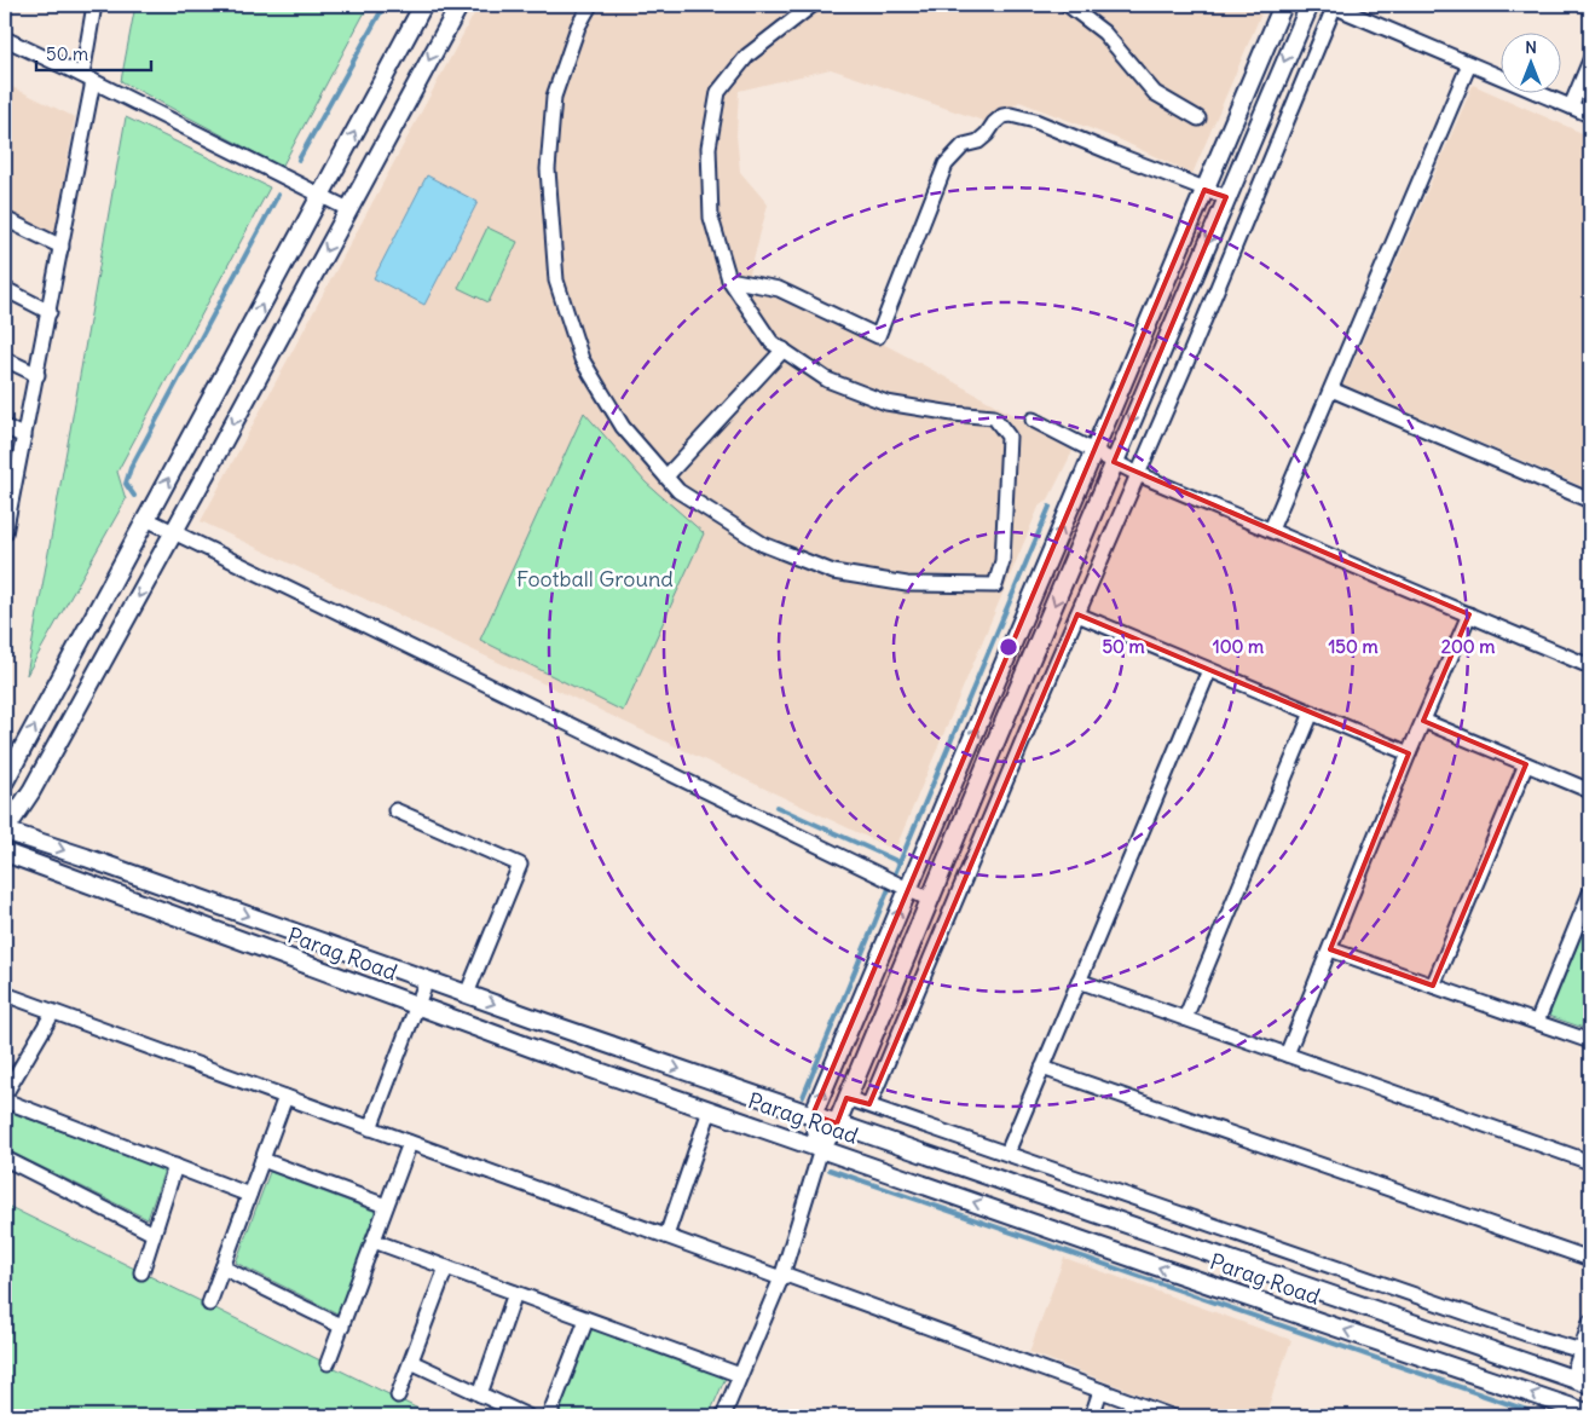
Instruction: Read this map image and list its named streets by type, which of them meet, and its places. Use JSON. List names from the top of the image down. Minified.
{"streets":{"street":["Parag Road"]},"parks":["Football Ground"],"scale_bar":"50 m","north":"top","rings":["50 m","100 m","150 m","200 m"]}
